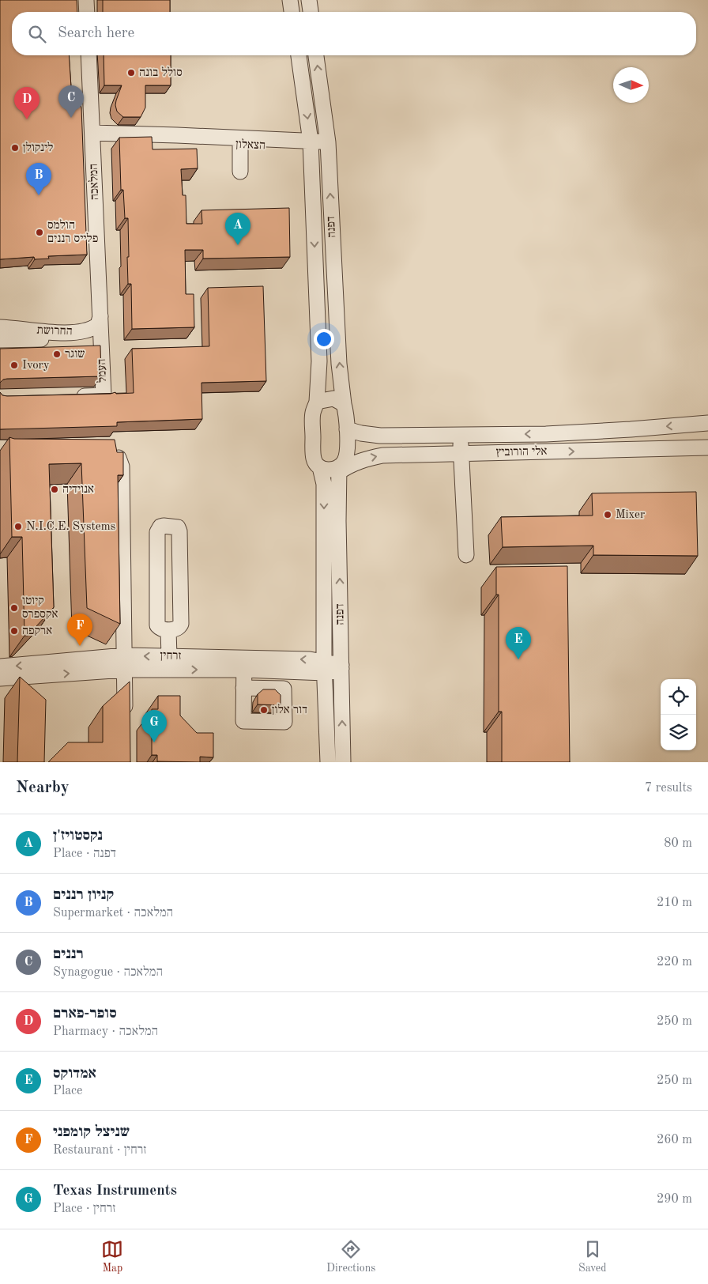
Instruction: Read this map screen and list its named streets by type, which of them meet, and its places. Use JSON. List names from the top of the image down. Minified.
{"streets":{"street":["הצאלון","המלאכה","דפנה","החרושת","העמל","אלי הורוביץ","זרחין"]},"crossings":[["הצאלון","המלאכה"],["הצאלון","דפנה"],["המלאכה","החרושת"],["המלאכה","העמל"],["דפנה","אלי הורוביץ"],["דפנה","זרחין"],["החרושת","העמל"]],"places":["סולל בונה","לינקולן","הולמס פלייס רננים","שוגר","Ivory","אנוידיה","Mixer","N.I.C.E. Systems","קיוטו אקספרס","ארקפה","דור אלון"],"north":"right","page":{"search":"Search here","pins":["C","D","B","A","F","E","G"],"heading":["Nearby","7 results"],"list":[{"mark":"A","name":"נקסטויז'ן","note":"Place · דפנה","value":"80 m"},{"mark":"B","name":"קניון רננים","note":"Supermarket · המלאכה","value":"210 m"},{"mark":"C","name":"רננים","note":"Synagogue · המלאכה","value":"220 m"},{"mark":"D","name":"סופר-פארם","note":"Pharmacy · המלאכה","value":"250 m"},{"mark":"E","name":"אמדוקס","note":"Place","value":"250 m"},{"mark":"F","name":"שניצל קומפני","note":"Restaurant · זרחין","value":"260 m"},{"mark":"G","name":"Texas Instruments","note":"Place · זרחין","value":"290 m"}],"nav":["Map","Directions","Saved"]}}
